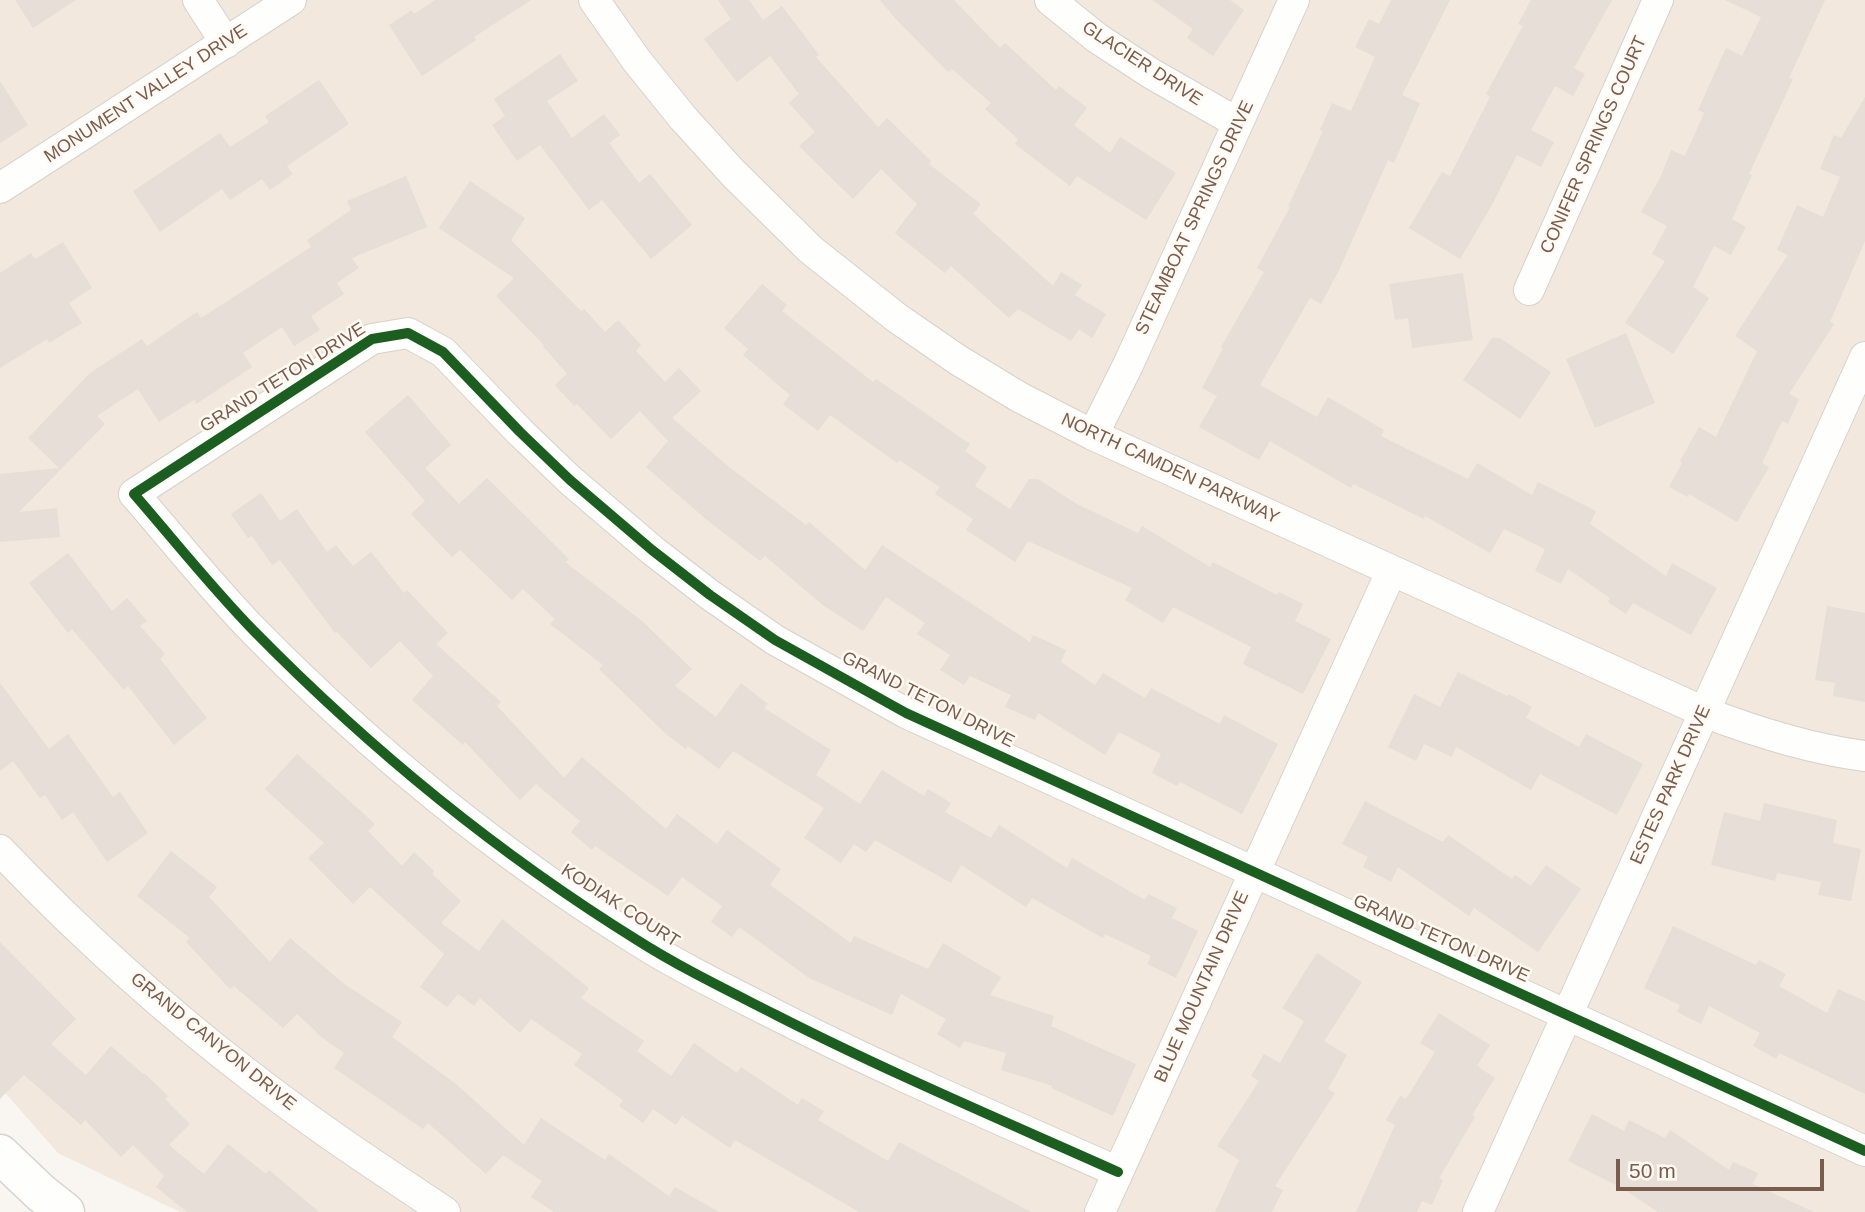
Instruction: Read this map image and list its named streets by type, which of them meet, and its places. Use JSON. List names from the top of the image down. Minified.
{"streets":{"street":["GLACIER DRIVE","MONUMENT VALLEY DRIVE","CONIFER SPRINGS COURT","STEAMBOAT SPRINGS DRIVE","GRAND TETON DRIVE","NORTH CAMDEN PARKWAY","ESTES PARK DRIVE","KODIAK COURT","BLUE MOUNTAIN DRIVE","GRAND CANYON DRIVE"]},"crossings":[["GLACIER DRIVE","STEAMBOAT SPRINGS DRIVE"],["STEAMBOAT SPRINGS DRIVE","NORTH CAMDEN PARKWAY"],["GRAND TETON DRIVE","ESTES PARK DRIVE"],["GRAND TETON DRIVE","KODIAK COURT"],["GRAND TETON DRIVE","BLUE MOUNTAIN DRIVE"],["NORTH CAMDEN PARKWAY","ESTES PARK DRIVE"],["NORTH CAMDEN PARKWAY","BLUE MOUNTAIN DRIVE"],["KODIAK COURT","BLUE MOUNTAIN DRIVE"]],"scale_bar":"50 m"}
